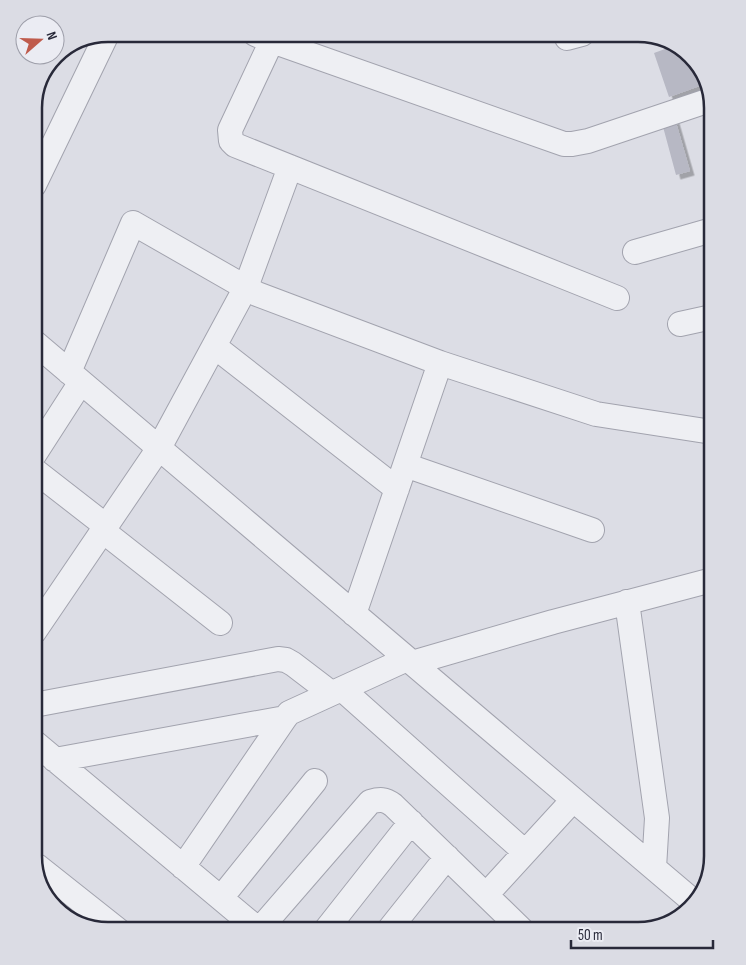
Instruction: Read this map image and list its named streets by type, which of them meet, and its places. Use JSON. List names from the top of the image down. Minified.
{"scale_bar":"50 m","north":"right"}
